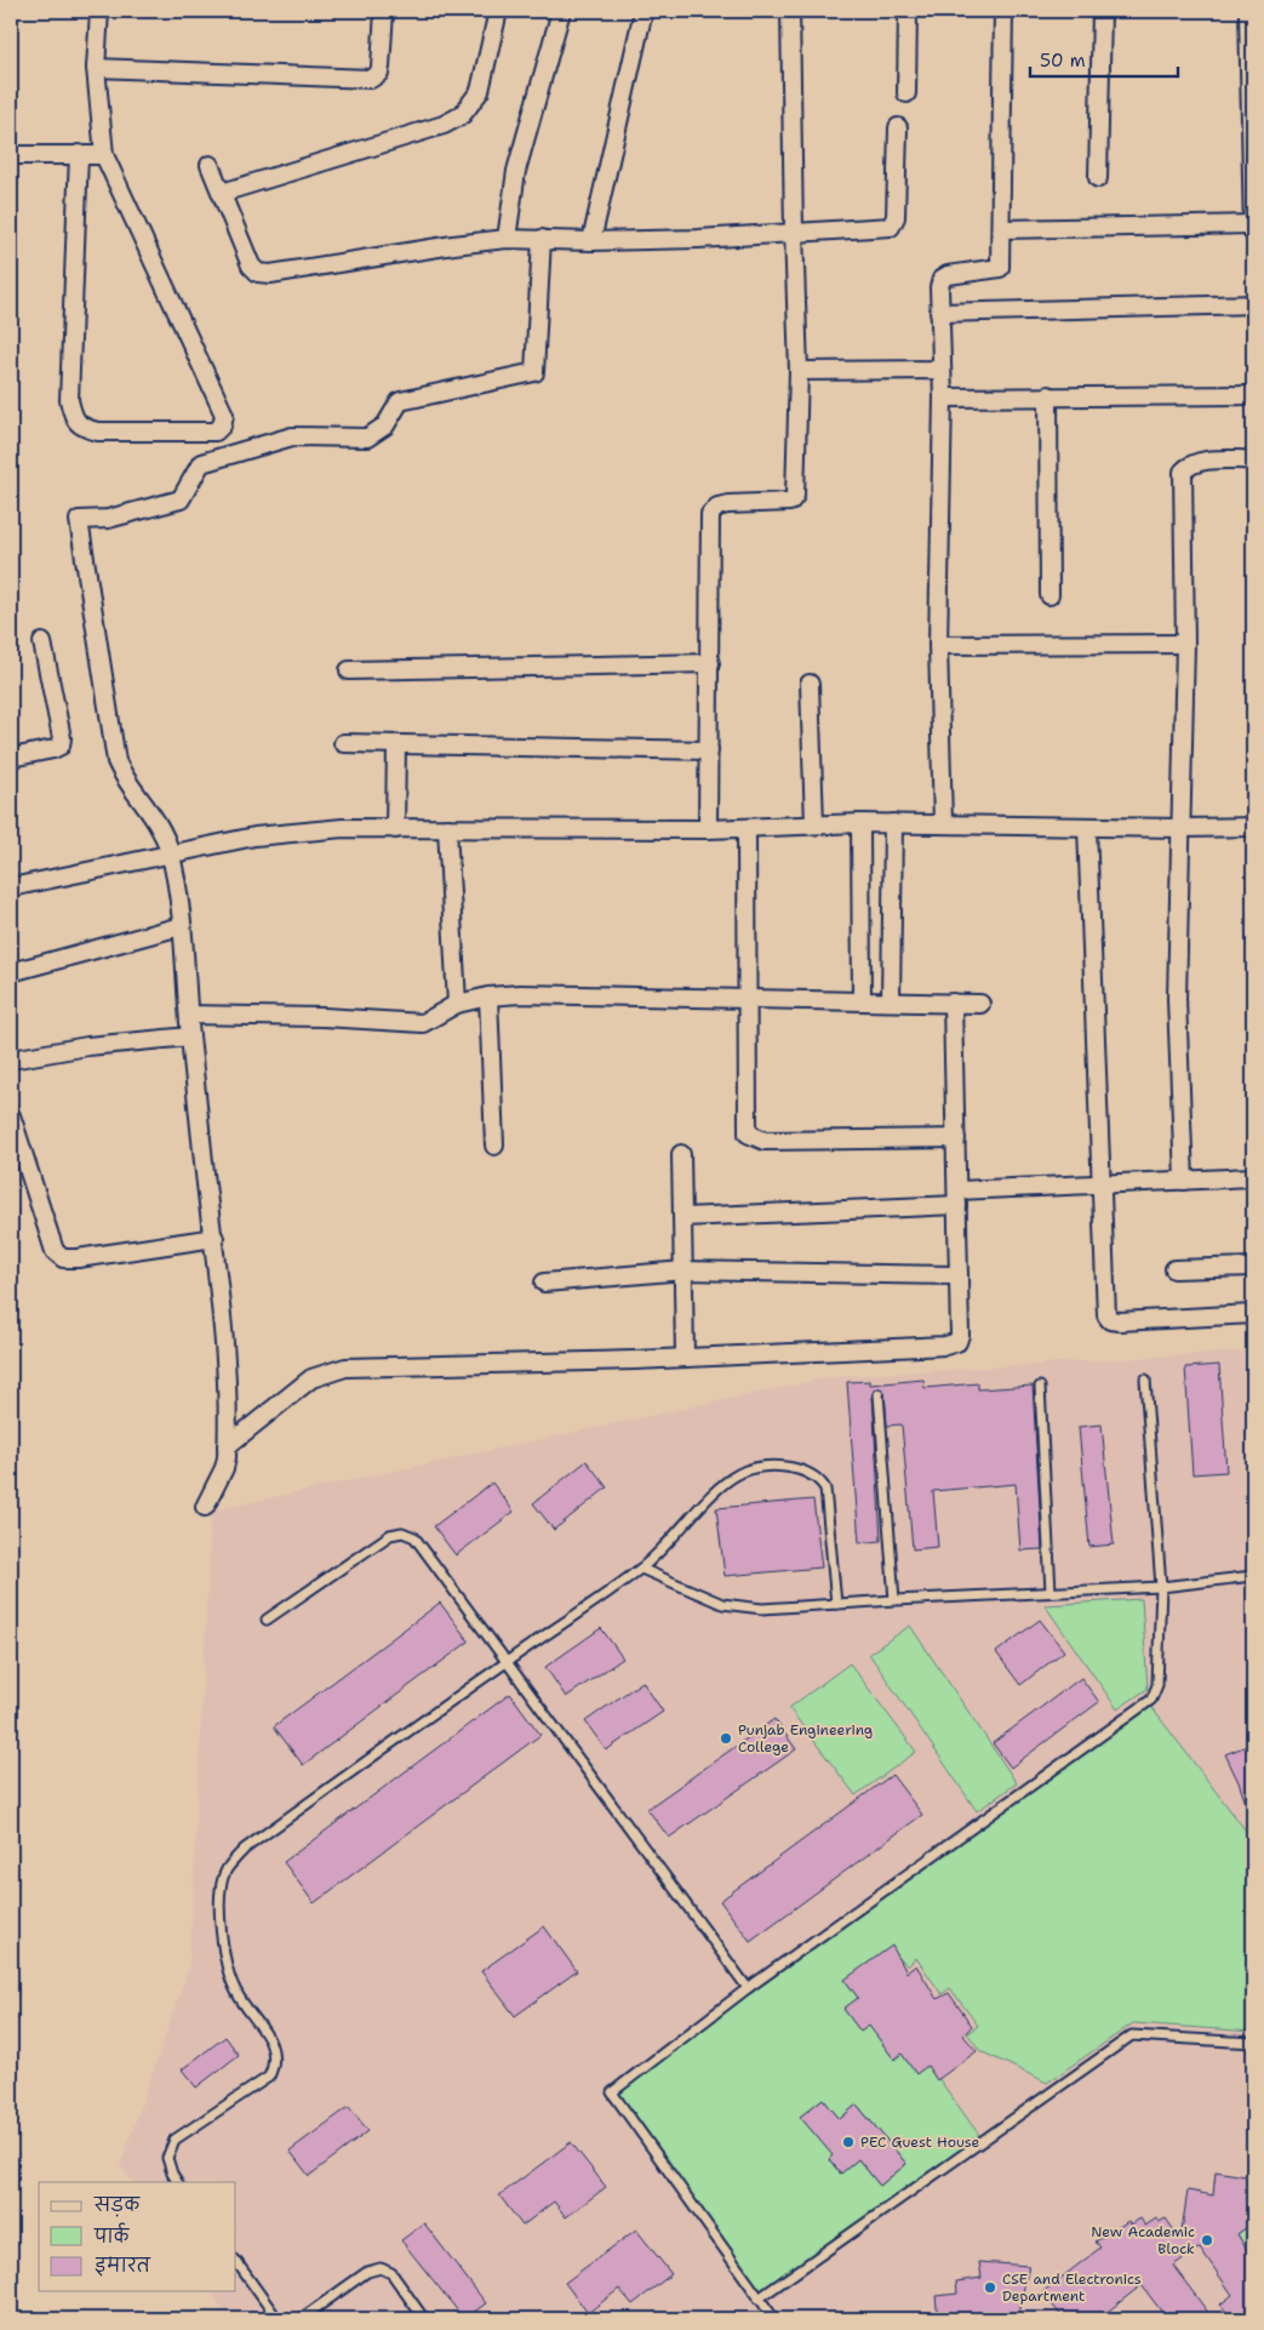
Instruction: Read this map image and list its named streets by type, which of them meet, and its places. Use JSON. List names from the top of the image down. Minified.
{"places":["Punjab Engineering College","PEC Guest House","New Academic Block","CSE and Electronics Department"],"legend":["सड़क","पार्क","इमारत"],"scale_bar":"50 m"}
